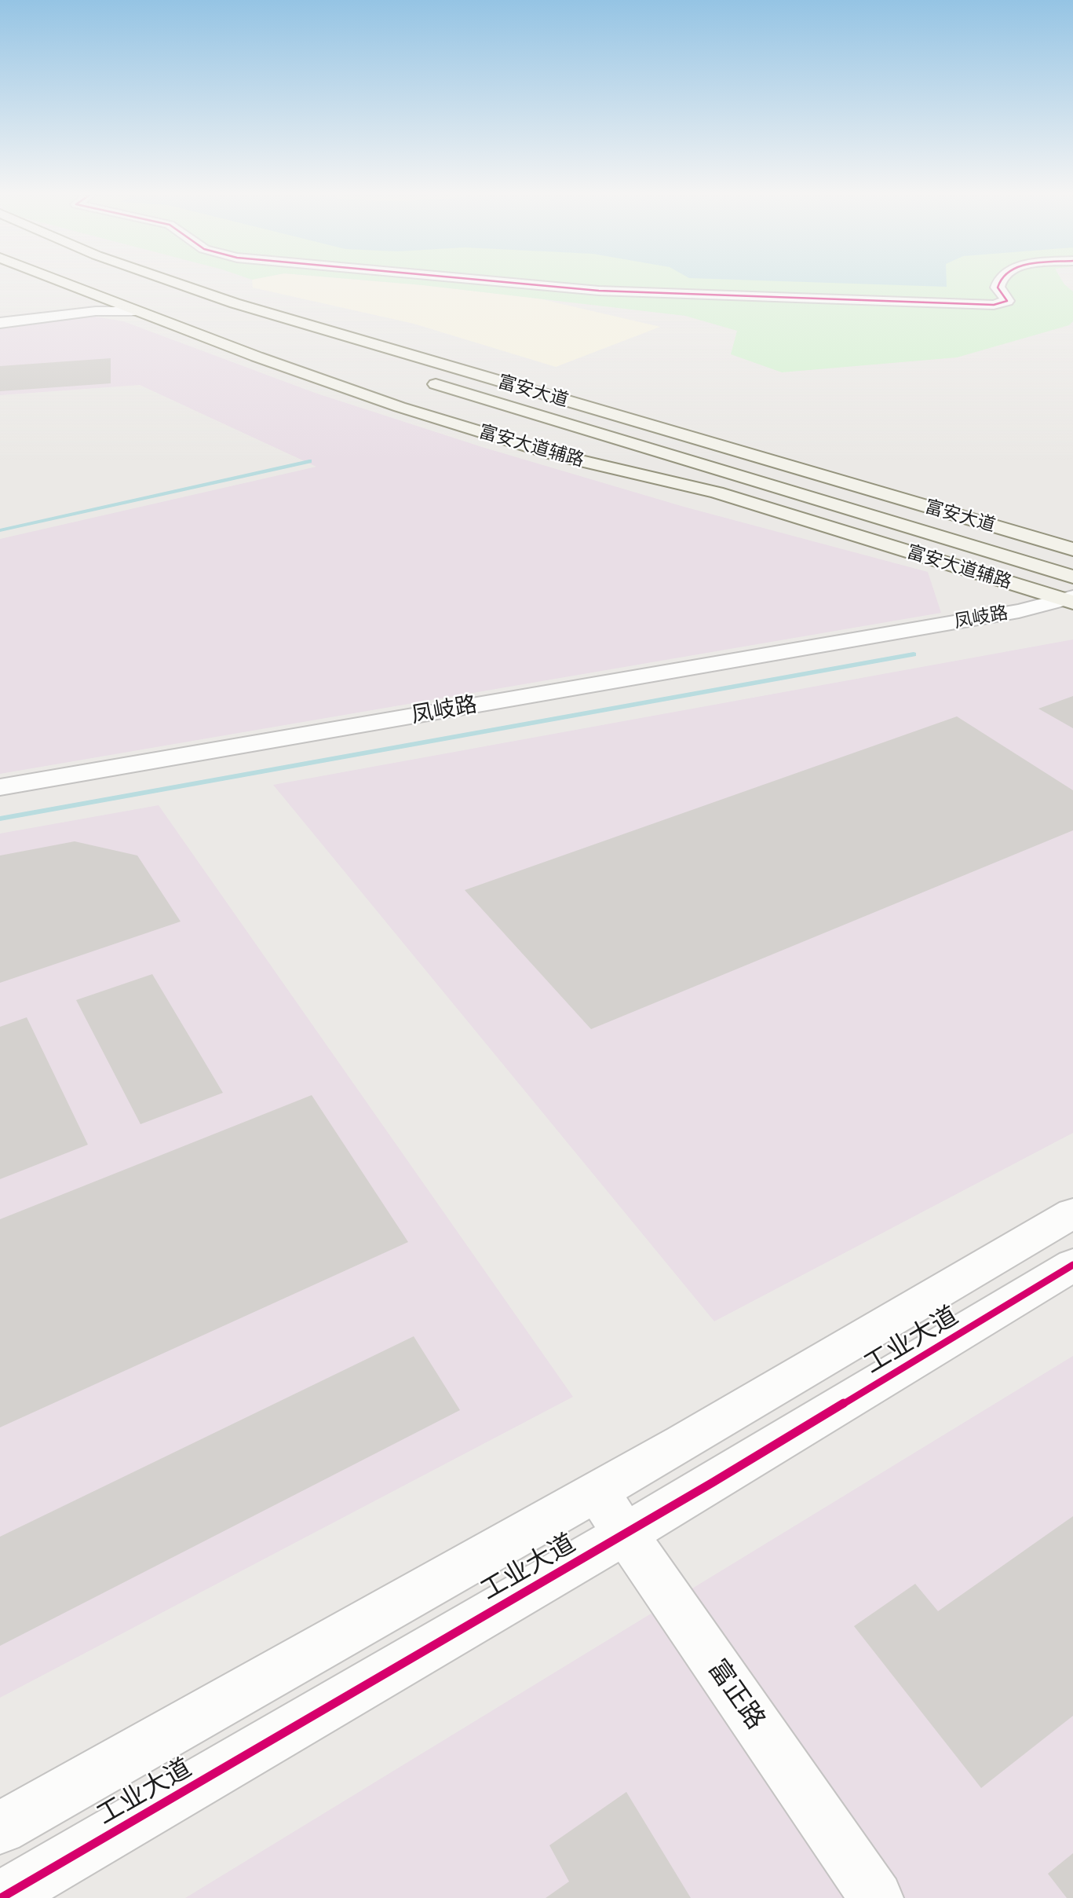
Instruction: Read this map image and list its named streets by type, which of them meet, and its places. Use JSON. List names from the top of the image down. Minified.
{"streets":{"main road":["富安大道","富安大道辅路"],"street":["凤岐路","工业大道","富正路"]},"crossings":[["富安大道辅路","凤岐路"],["工业大道","富正路"]]}
